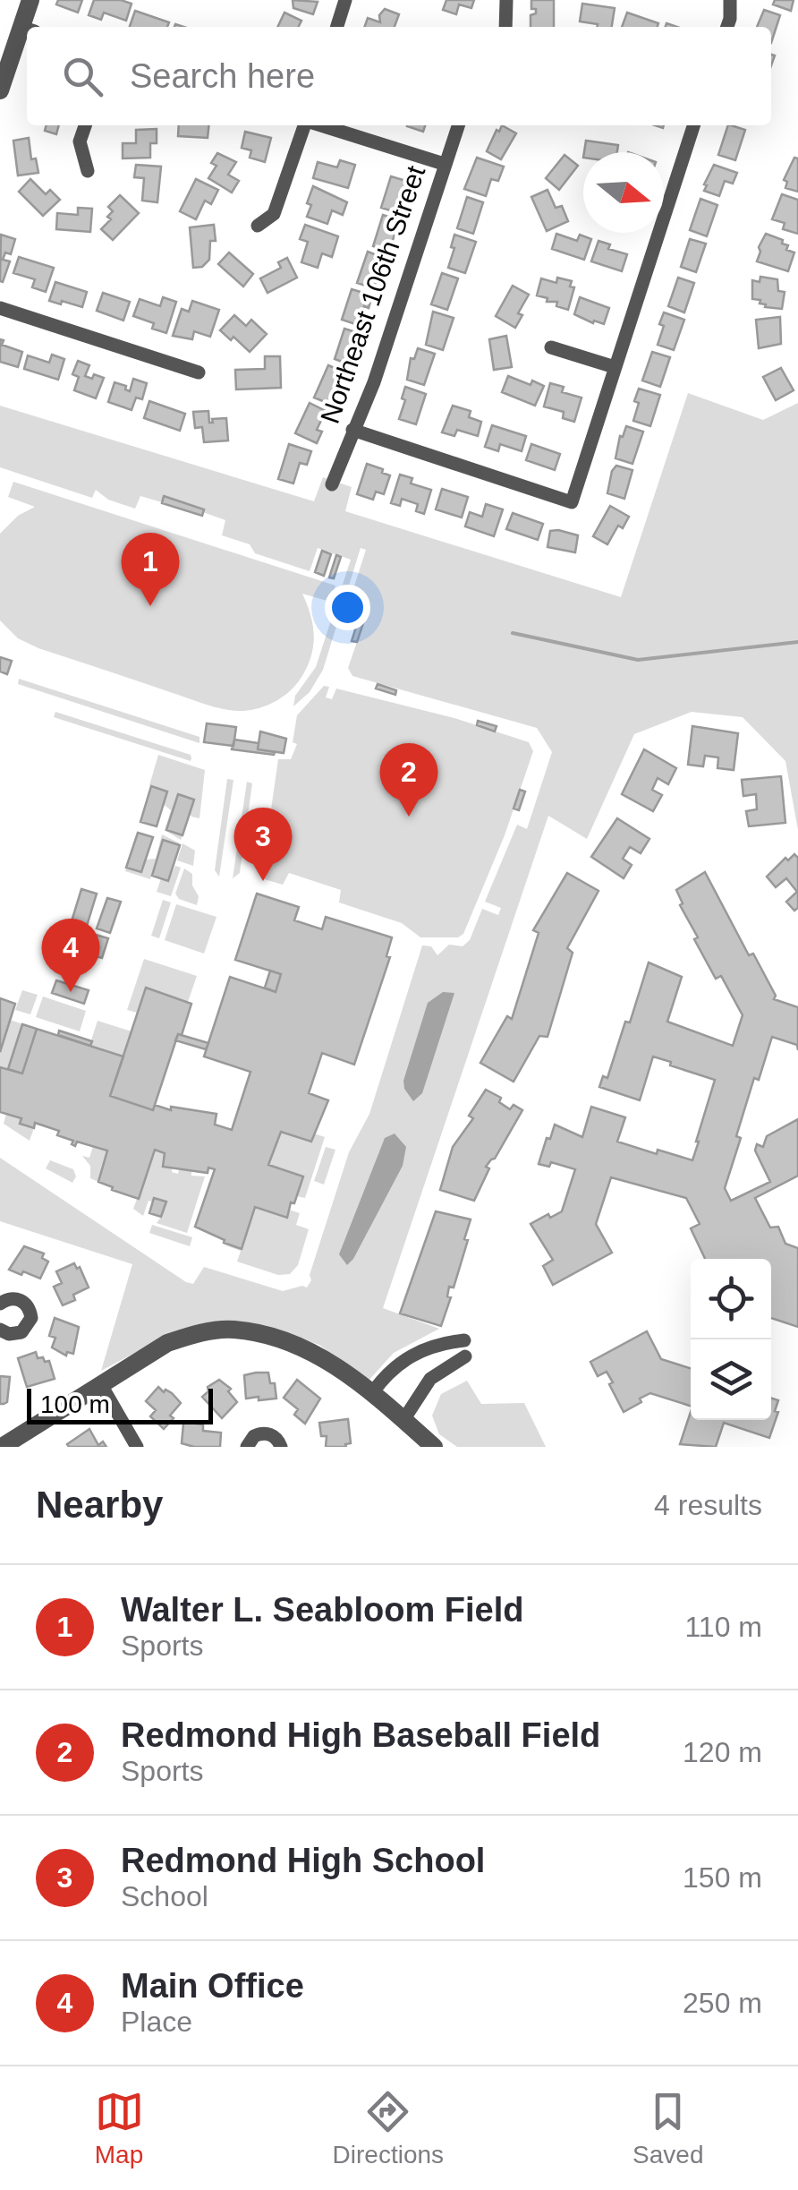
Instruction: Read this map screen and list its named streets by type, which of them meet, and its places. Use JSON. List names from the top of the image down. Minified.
{"streets":{"street":["Northeast 106th Street"]},"scale_bar":"100 m","north":"right","page":{"search":"Search here","pins":["1","2","3","4"],"scale":"100 m","heading":["Nearby","4 results"],"list":[{"mark":"1","name":"Walter L. Seabloom Field","note":"Sports","value":"110 m"},{"mark":"2","name":"Redmond High Baseball Field","note":"Sports","value":"120 m"},{"mark":"3","name":"Redmond High School","note":"School","value":"150 m"},{"mark":"4","name":"Main Office","note":"Place","value":"250 m"}],"nav":["Map","Directions","Saved"]}}
